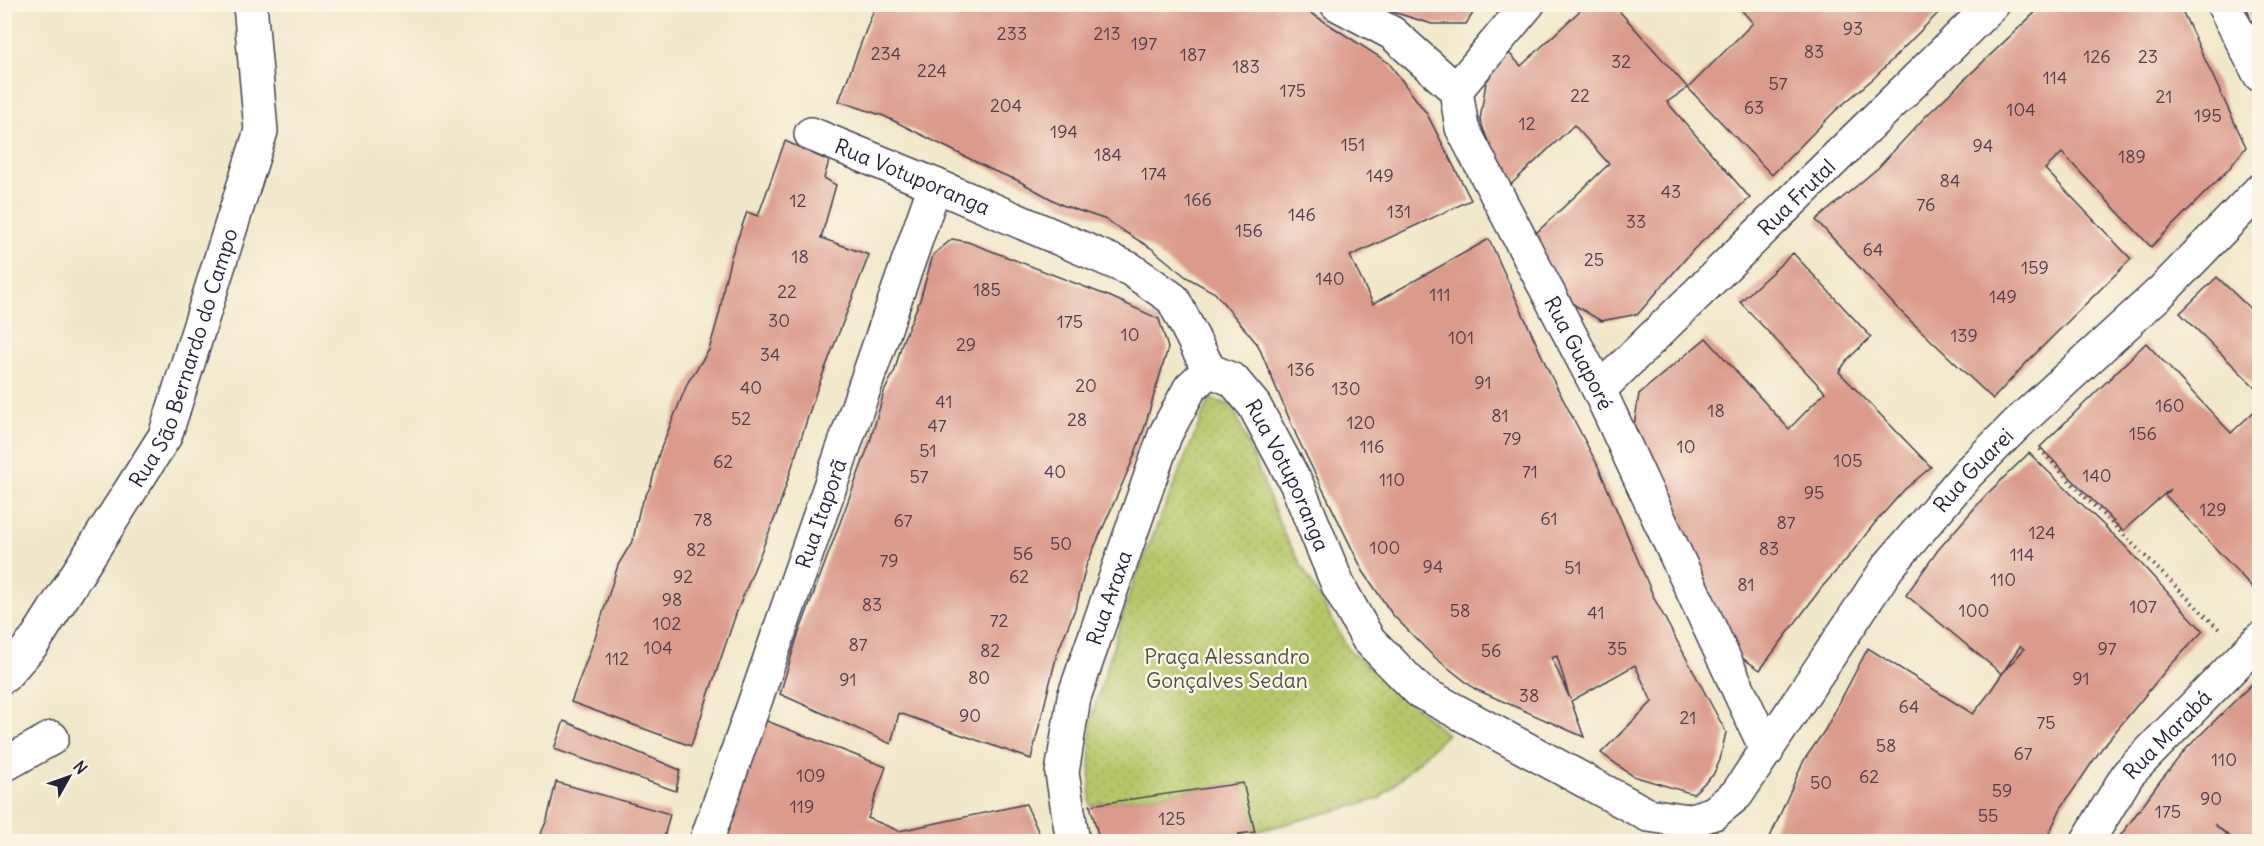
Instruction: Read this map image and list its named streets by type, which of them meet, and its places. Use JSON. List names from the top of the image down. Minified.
{"streets":{"street":["Rua Votuporanga","Rua Frutal","Rua Guaporé","Rua São Bernardo do Campo","Rua Guarei","Rua Itaporã","Rua Araxa","Rua Marabá"]},"crossings":[["Rua Votuporanga","Rua Guarei"],["Rua Votuporanga","Rua Itaporã"],["Rua Votuporanga","Rua Araxa"],["Rua Frutal","Rua Guaporé"],["Rua Guaporé","Rua Guarei"]],"parks":["Praça Alessandro Gonçalves Sedan"],"house_numbers":["93","233","213","197","83","234","187","126","23","32","183","224","114","57","175","22","21","204","63","104","195","12","194","151","94","184","189","174","149","84","43","166","12","76","131","146","33","156","64","18","25","159","140","185","22","111","149","30","175","10","139","101","29","34","136","91","20","40","130","41","160","18","81","52","28","120","47","156","79","116","10","51","105","62","40","71","140","57","110","95","129","61","78","67","87","124","50","100","83","82","56","114","79","94","51","92","62","110","81","98","83","107","58","100","41","72","102","87","104","35","97","82","56","112","80","91","91","38","64","90","21","75","58","67","110","109","62","50","59","90","119","175","55","125"],"north":"top right"}
